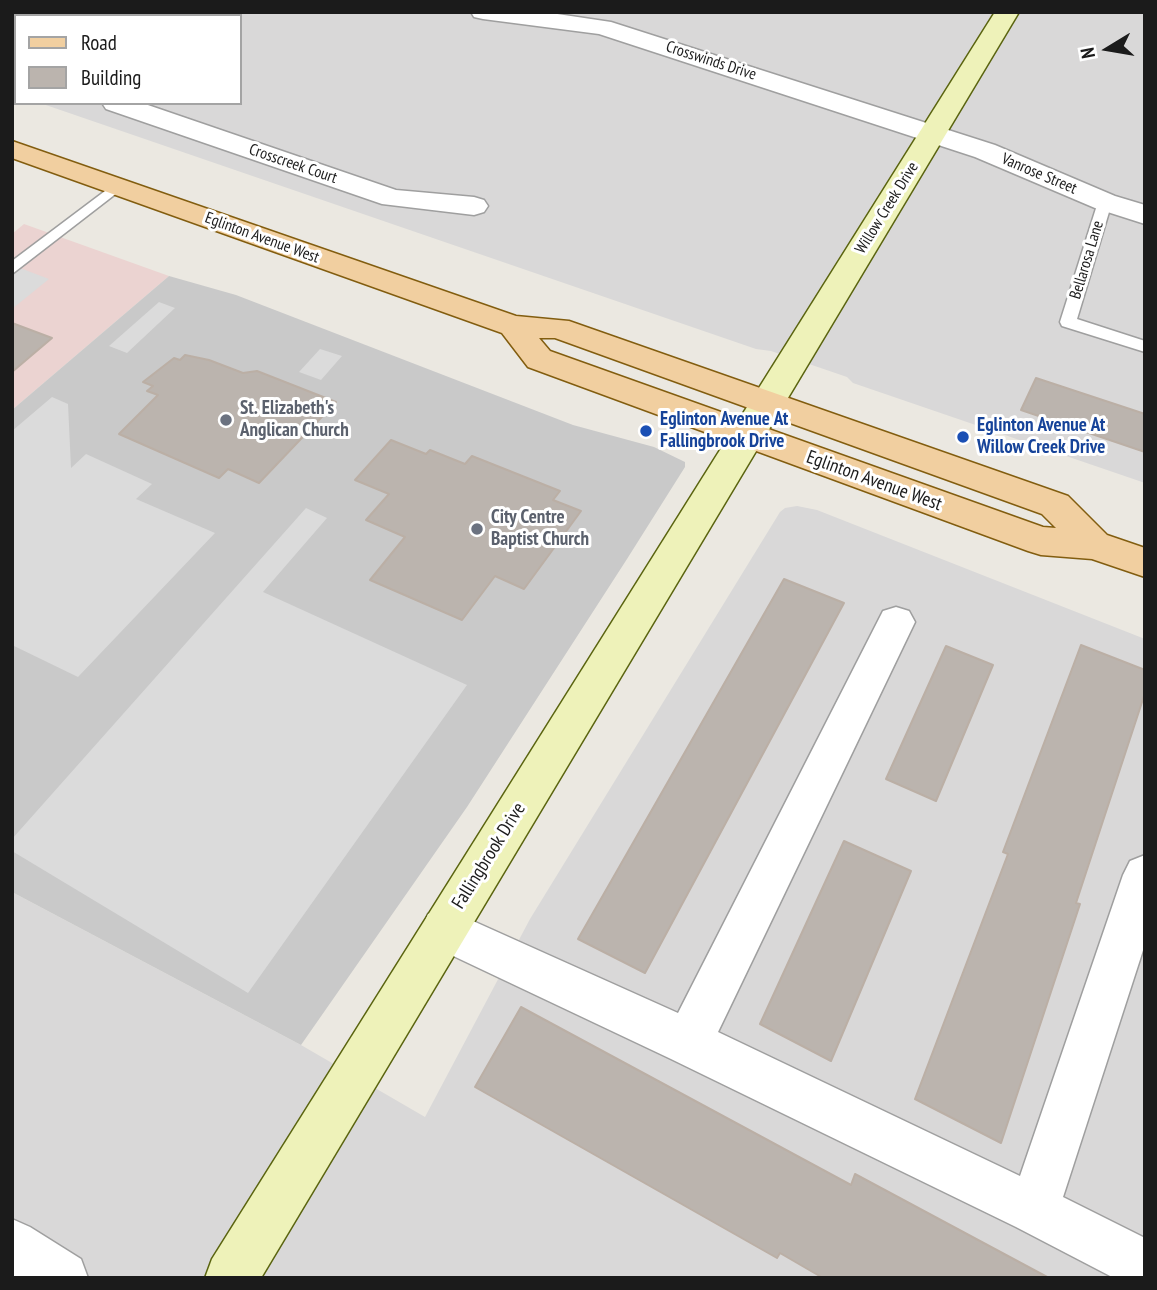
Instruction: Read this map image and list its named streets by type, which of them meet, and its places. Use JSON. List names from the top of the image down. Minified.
{"streets":{"main road":["Eglinton Avenue West"],"street":["Crosswinds Drive","Crosscreek Court","Vanrose Street","Willow Creek Drive","Fallingbrook Drive"],"lane":["Bellarosa Lane"]},"crossings":[["Crosswinds Drive","Vanrose Street"],["Crosswinds Drive","Willow Creek Drive"],["Vanrose Street","Willow Creek Drive"],["Vanrose Street","Bellarosa Lane"],["Willow Creek Drive","Eglinton Avenue West"],["Willow Creek Drive","Fallingbrook Drive"],["Eglinton Avenue West","Fallingbrook Drive"]],"places":["St. Elizabeth's Anglican Church","Eglinton Avenue At Fallingbrook Drive","Eglinton Avenue At Willow Creek Drive","City Centre Baptist Church"],"legend":["Road","Building"],"north":"left"}
